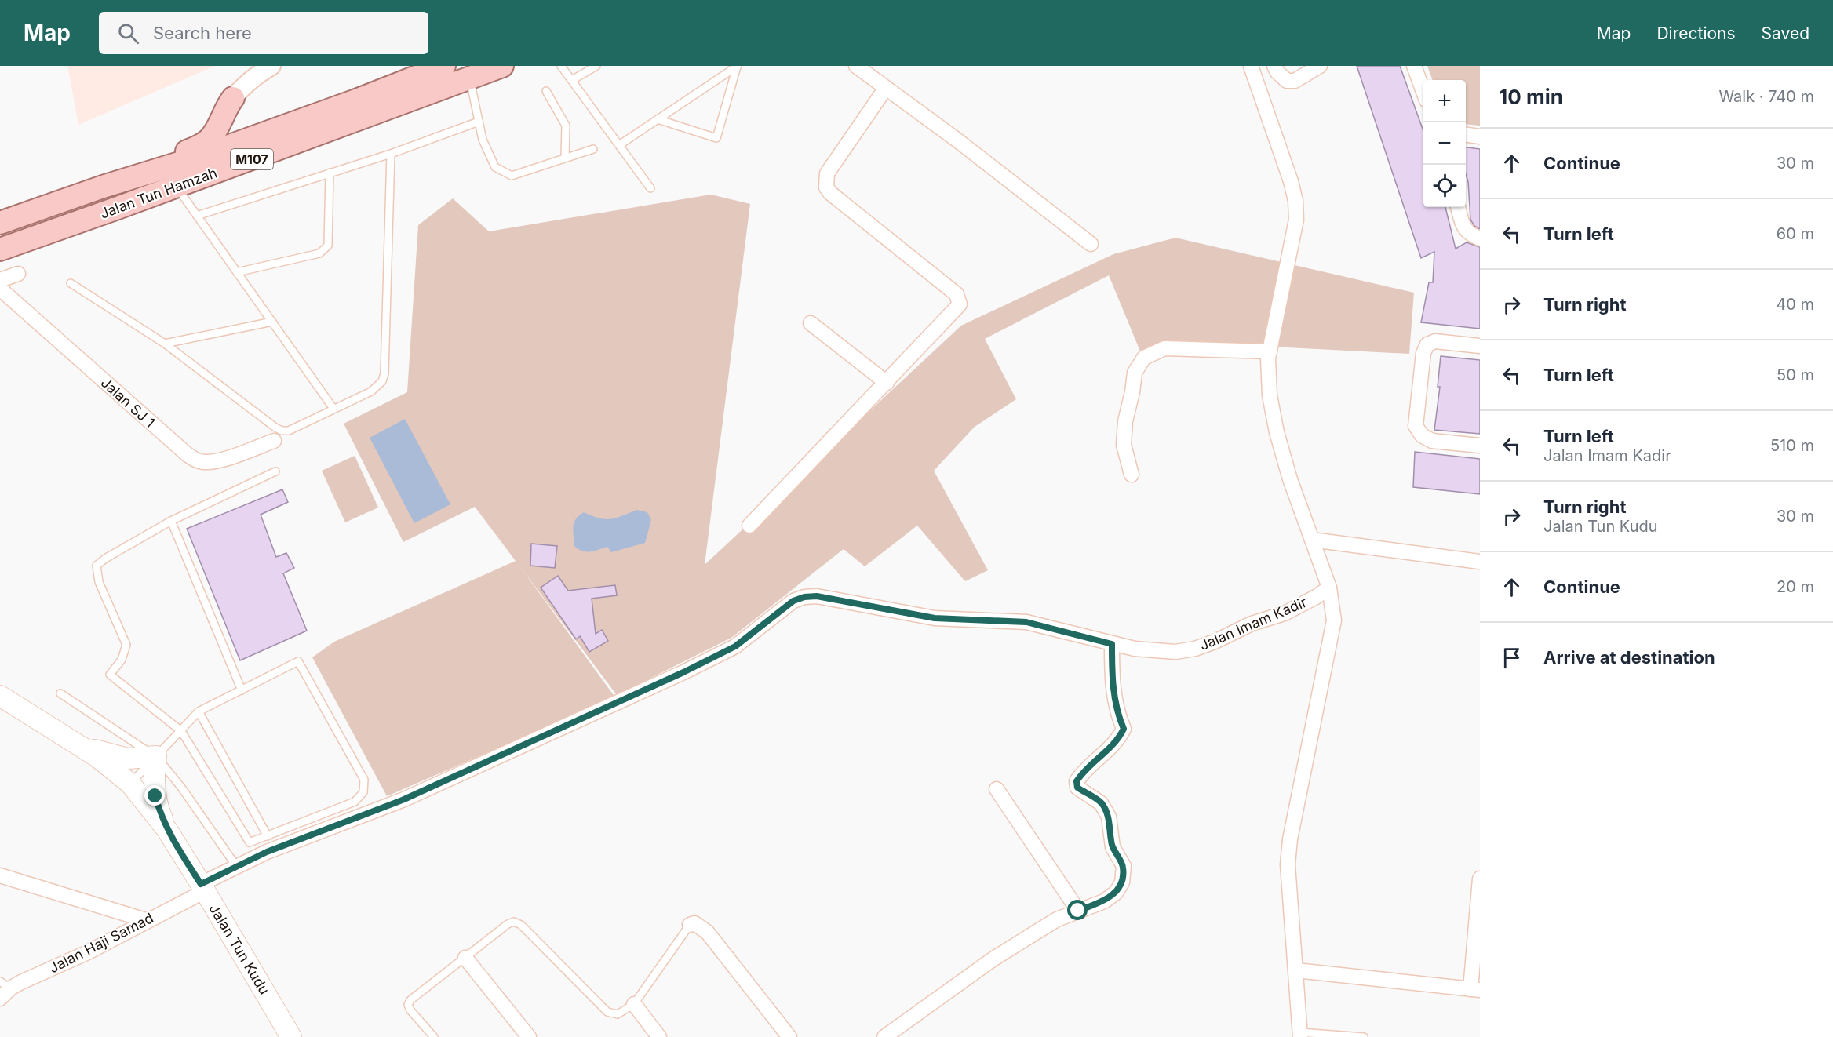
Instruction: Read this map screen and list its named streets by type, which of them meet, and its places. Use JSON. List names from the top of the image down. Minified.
{"streets":{"main road":["M107","Jalan Tun Hamzah","Jalan Tun Kudu"],"street":["Jalan SJ 1","Jalan Imam Kadir","Jalan Haji Samad"]},"crossings":[["Jalan Imam Kadir","Jalan Haji Samad"],["Jalan Imam Kadir","Jalan Tun Kudu"],["Jalan Haji Samad","Jalan Tun Kudu"]],"page":{"header":"Map","search":"Search here","nav":["Map","Directions","Saved"],"heading":["10 min","Walk · 740 m"],"map_buttons":["+","−"],"list":[["Continue","30 m"],["Turn left","60 m"],["Turn right","40 m"],["Turn left","50 m"],["Turn left","Jalan Imam Kadir","510 m"],["Turn right","Jalan Tun Kudu","30 m"],["Continue","20 m"],"Arrive at destination"]}}
